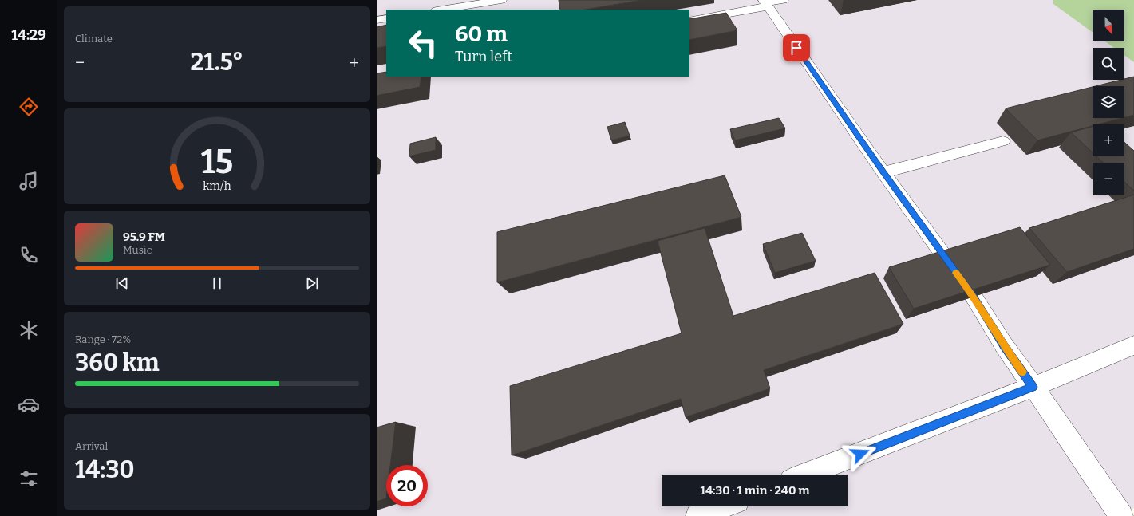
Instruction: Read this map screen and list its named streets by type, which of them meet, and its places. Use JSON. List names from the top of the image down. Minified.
{"north":"bottom","page":{"tabs":"14:29","tile":["Climate",["Range · 72%","360 km"],["Arrival","14:30"]],"map_buttons":["+","−"],"turn":["60 m","Turn left"],"heat":["−","21.5°","+"],"song":["95.9 FM","Music"],"limit":"20","trip":"14:30 · 1 min · 240 m","gauge":["15","km/h"]}}
